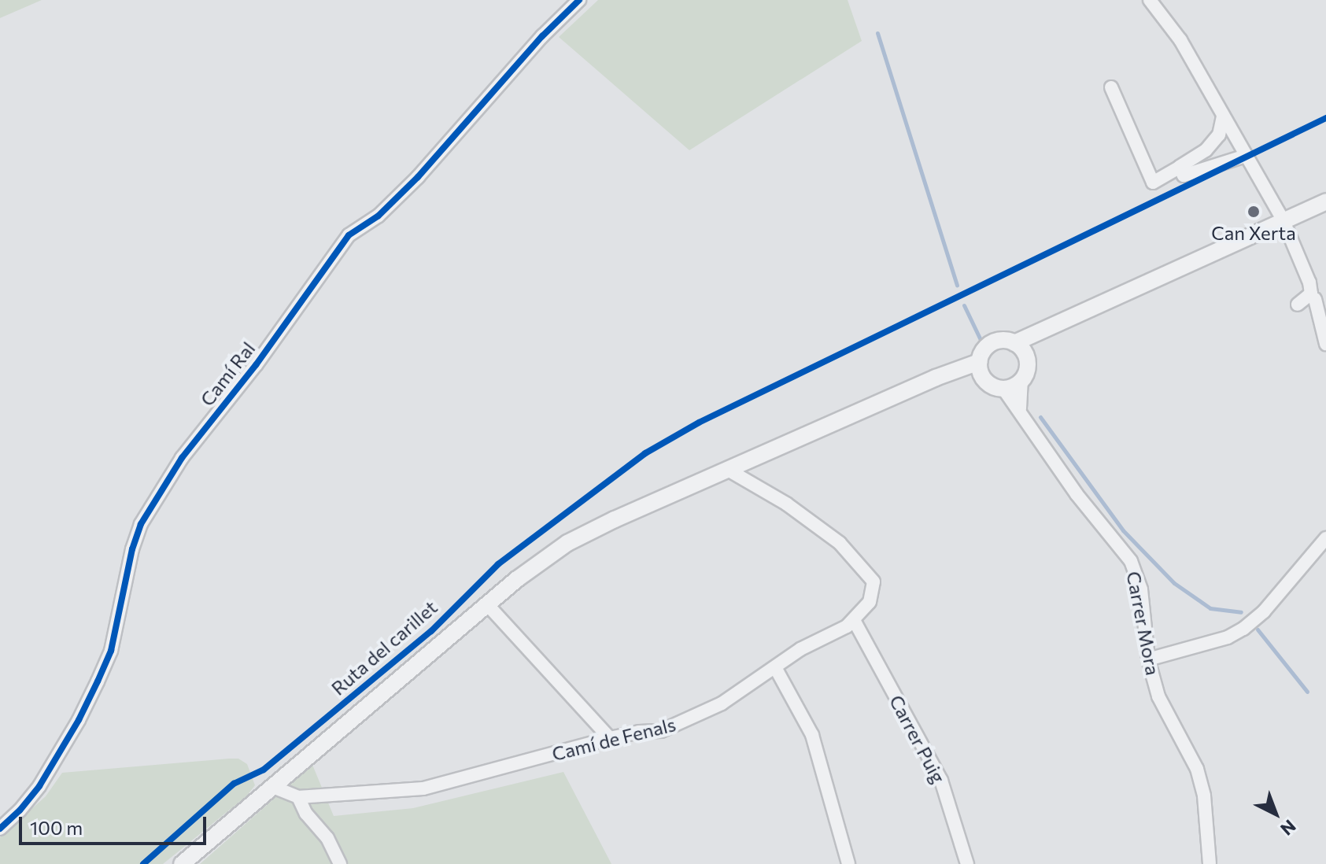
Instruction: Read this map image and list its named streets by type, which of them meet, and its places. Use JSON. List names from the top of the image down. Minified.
{"streets":{"street":["Camí Ral","Carrer Mora","Camí de Fenals","Carrer Puig"],"cycle path":["Ruta del carillet"]},"crossings":[["Camí de Fenals","Carrer Puig"]],"places":["Can Xerta"],"scale_bar":"100 m","north":"bottom right"}
